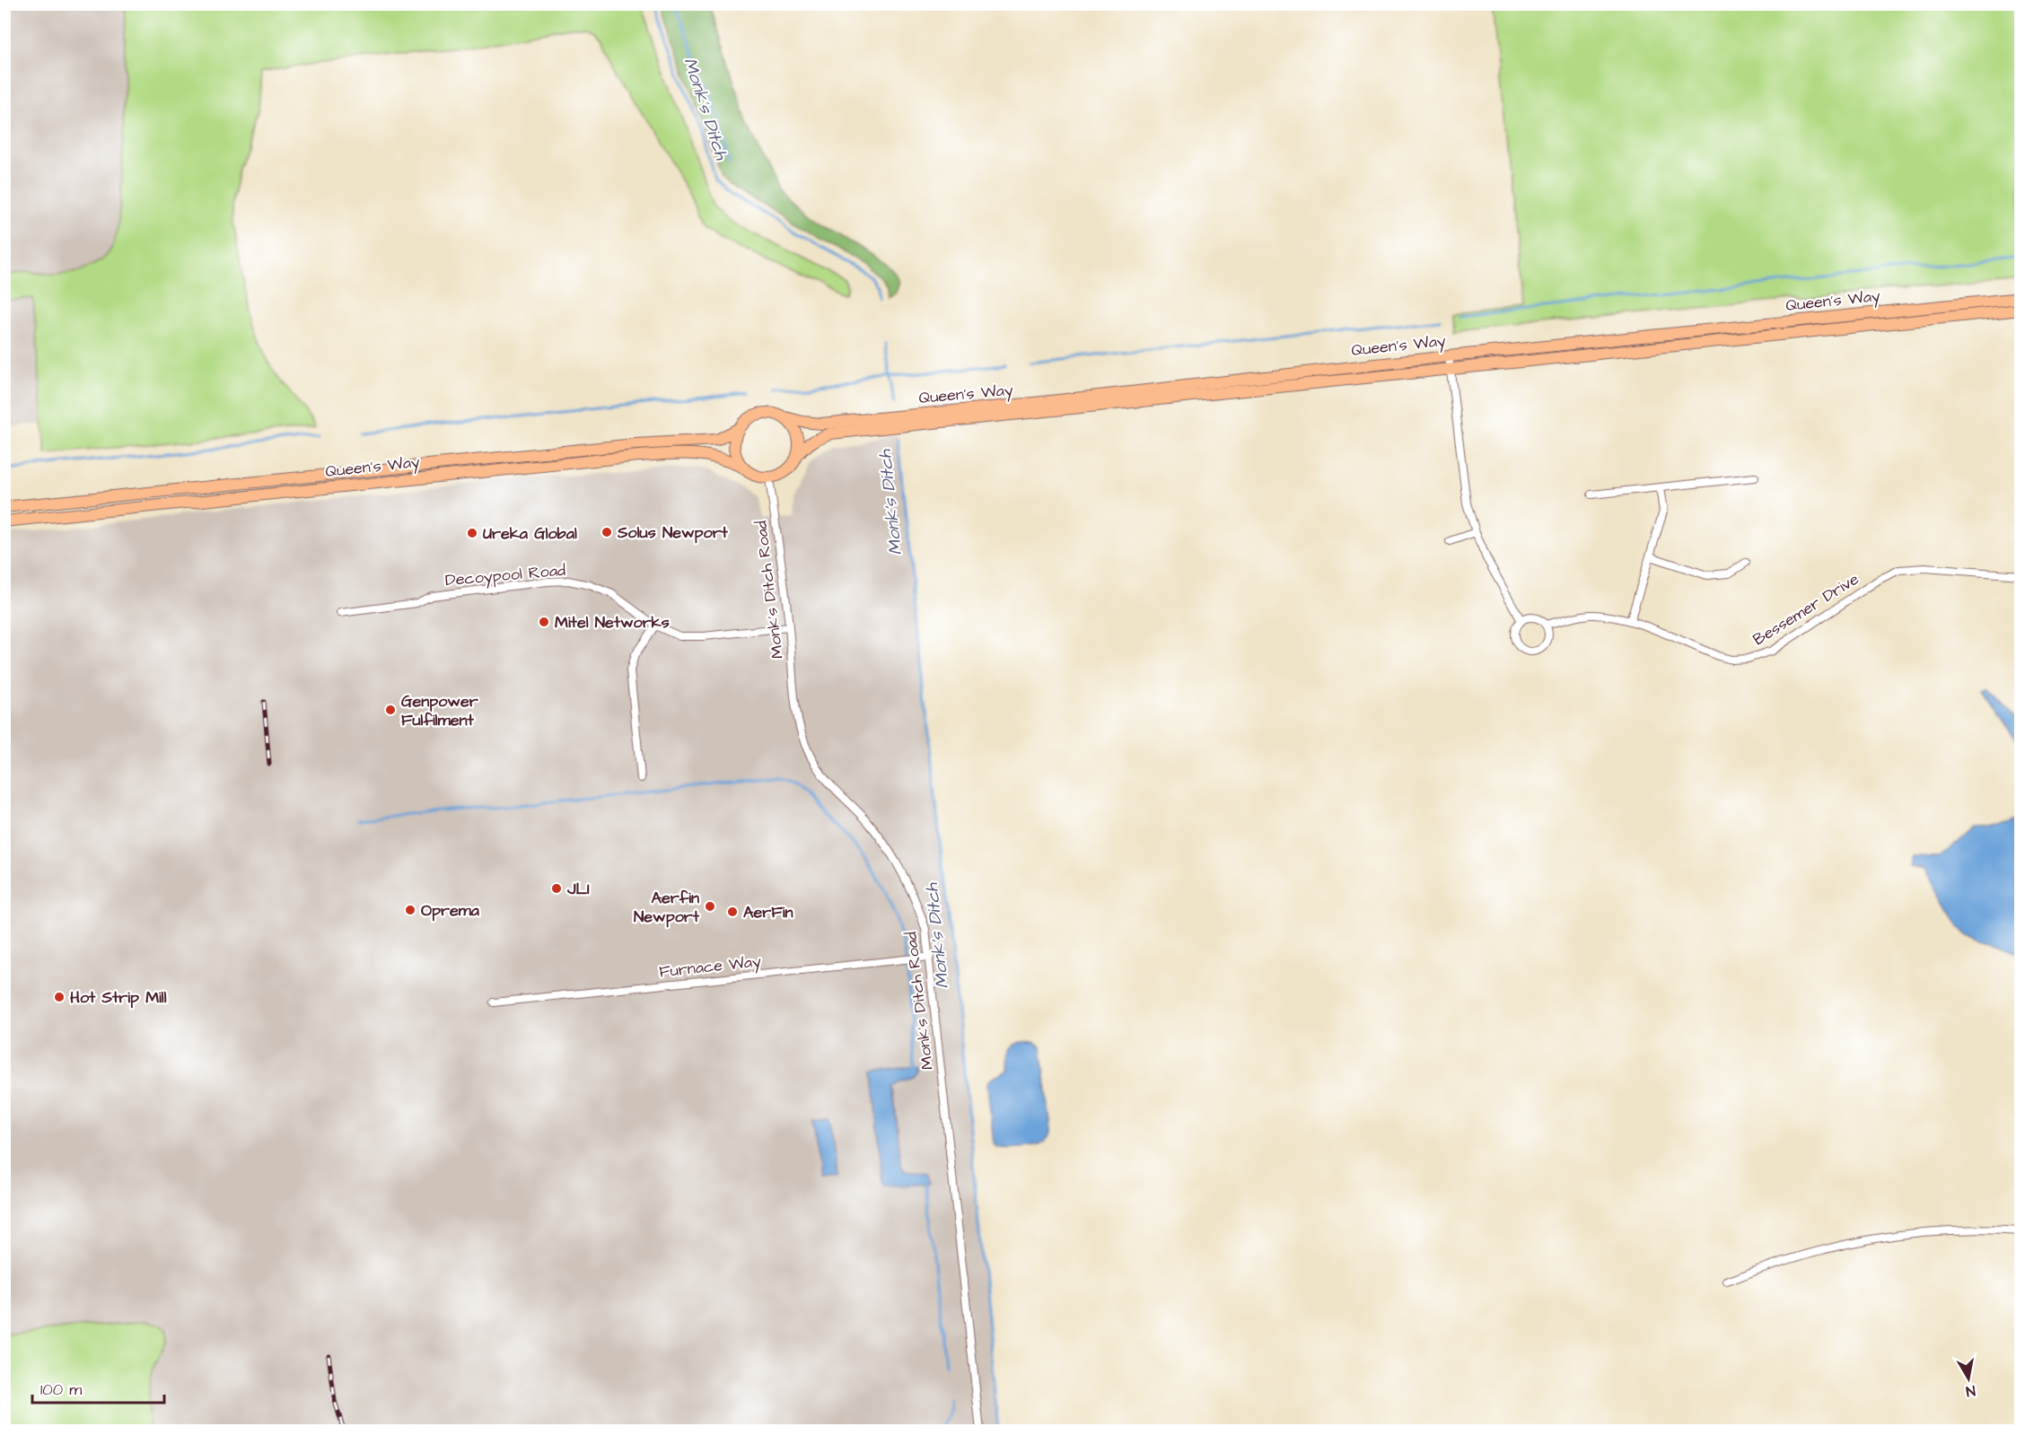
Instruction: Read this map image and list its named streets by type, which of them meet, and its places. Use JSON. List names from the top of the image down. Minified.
{"streets":{"main road":["Queen's Way"],"street":["Decoypool Road","Monk's Ditch Road","Bessemer Drive","Furnace Way"]},"crossings":[["Queen's Way","Monk's Ditch Road"],["Decoypool Road","Monk's Ditch Road"],["Monk's Ditch Road","Furnace Way"]],"water":["Monk's Ditch"],"places":["Solus Newport","Ureka Global","Mitel Networks","Genpower Fulfilment","JLI","Aerfin Newport","Oprema","AerFin","Hot Strip Mill"],"scale_bar":"100 m","north":"bottom"}
